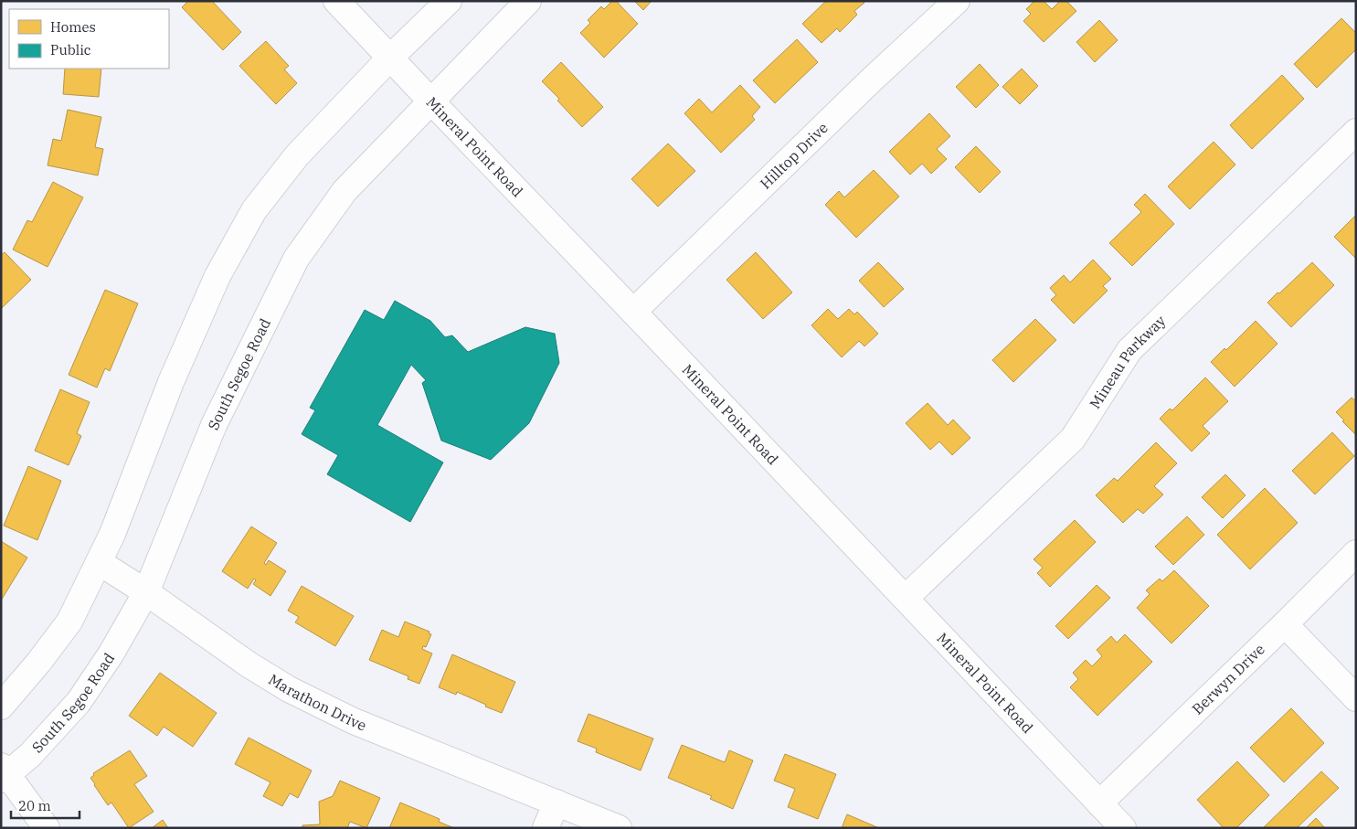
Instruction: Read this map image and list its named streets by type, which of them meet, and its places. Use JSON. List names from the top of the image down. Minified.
{"streets":{"street":["Mineral Point Road","Hilltop Drive","Mineau Parkway","South Segoe Road","Berwyn Drive","Marathon Drive"]},"crossings":[["Mineral Point Road","Hilltop Drive"],["Mineral Point Road","Mineau Parkway"],["Mineral Point Road","South Segoe Road"],["Mineral Point Road","Berwyn Drive"],["South Segoe Road","Marathon Drive"]],"legend":["Homes","Public"],"scale_bar":"20 m"}
